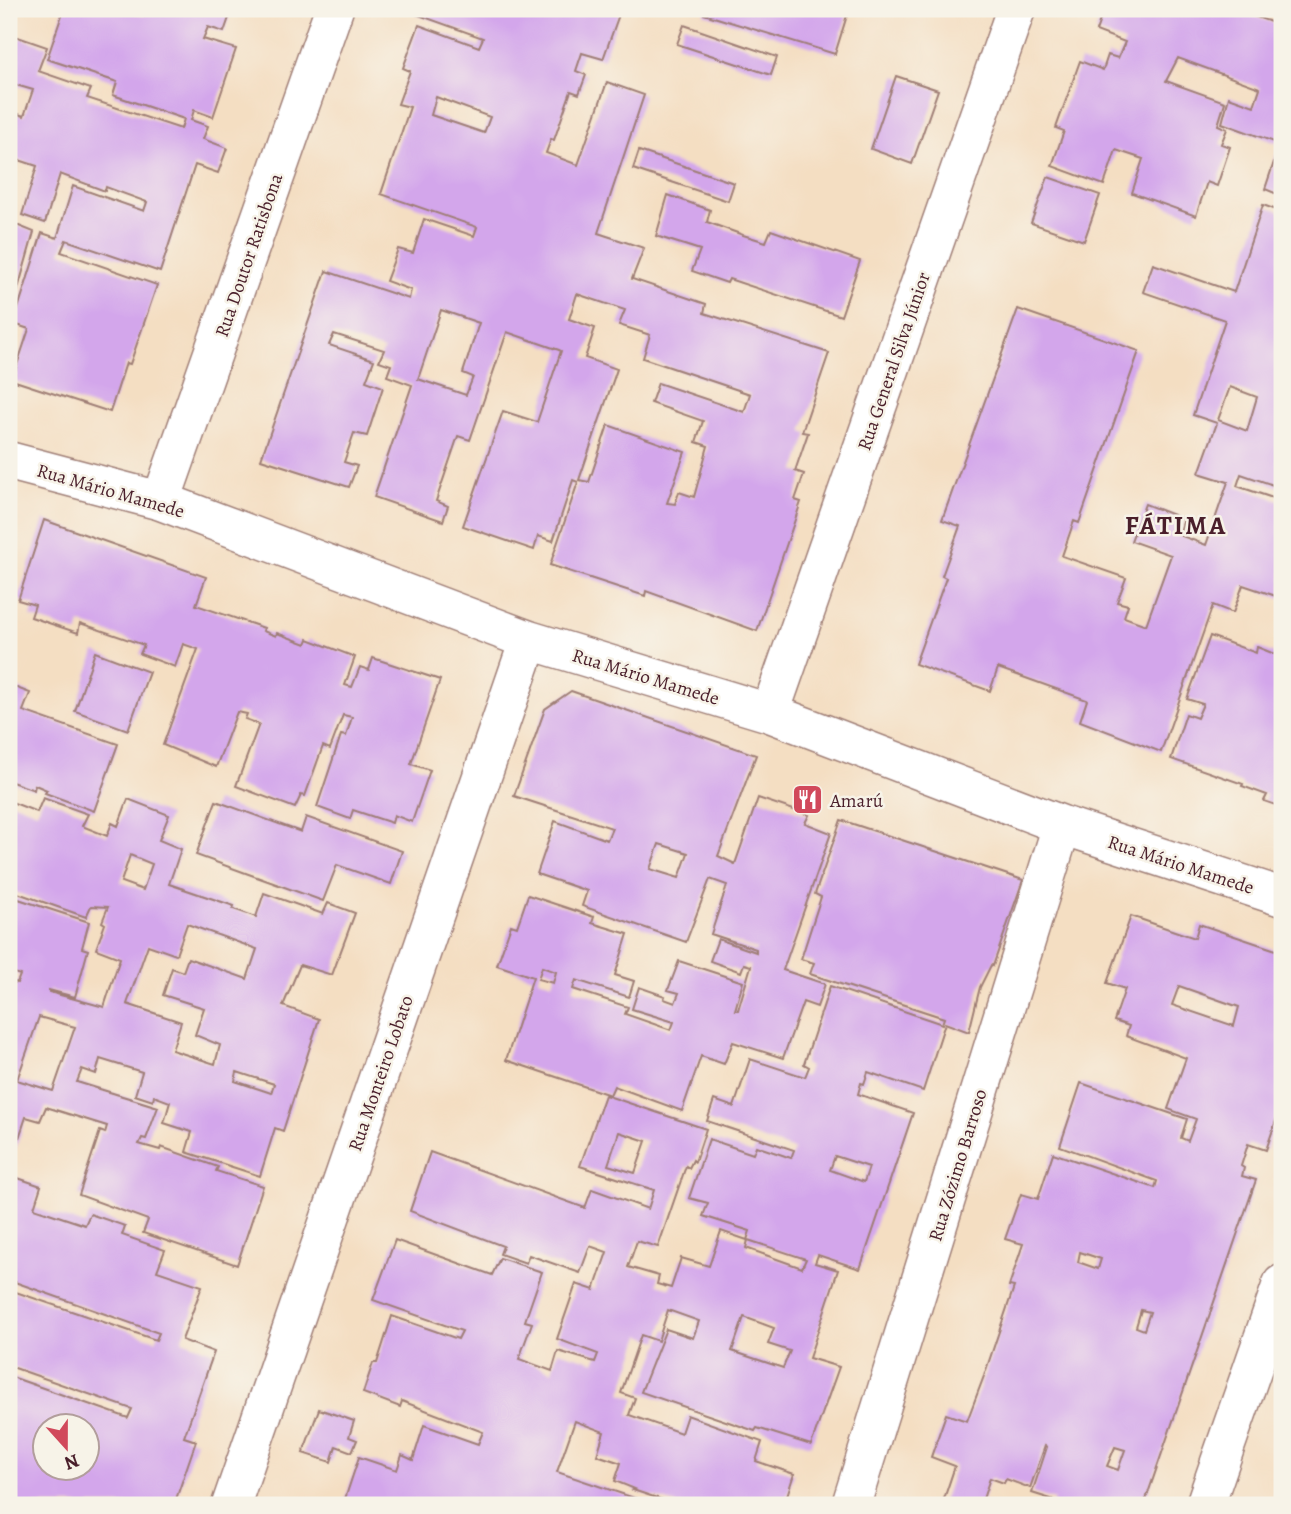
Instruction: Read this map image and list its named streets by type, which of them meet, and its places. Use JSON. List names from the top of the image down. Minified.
{"streets":{"street":["Rua Doutor Ratisbona","Rua General Silva Júnior","Rua Mário Mamede","Rua Monteiro Lobato","Rua Zózimo Barroso"]},"crossings":[["Rua Doutor Ratisbona","Rua Mário Mamede"],["Rua General Silva Júnior","Rua Mário Mamede"],["Rua Mário Mamede","Rua Monteiro Lobato"],["Rua Mário Mamede","Rua Zózimo Barroso"]],"districts":["FÁTIMA"],"places":{"restaurant":["Amarú"]},"north":"bottom"}
